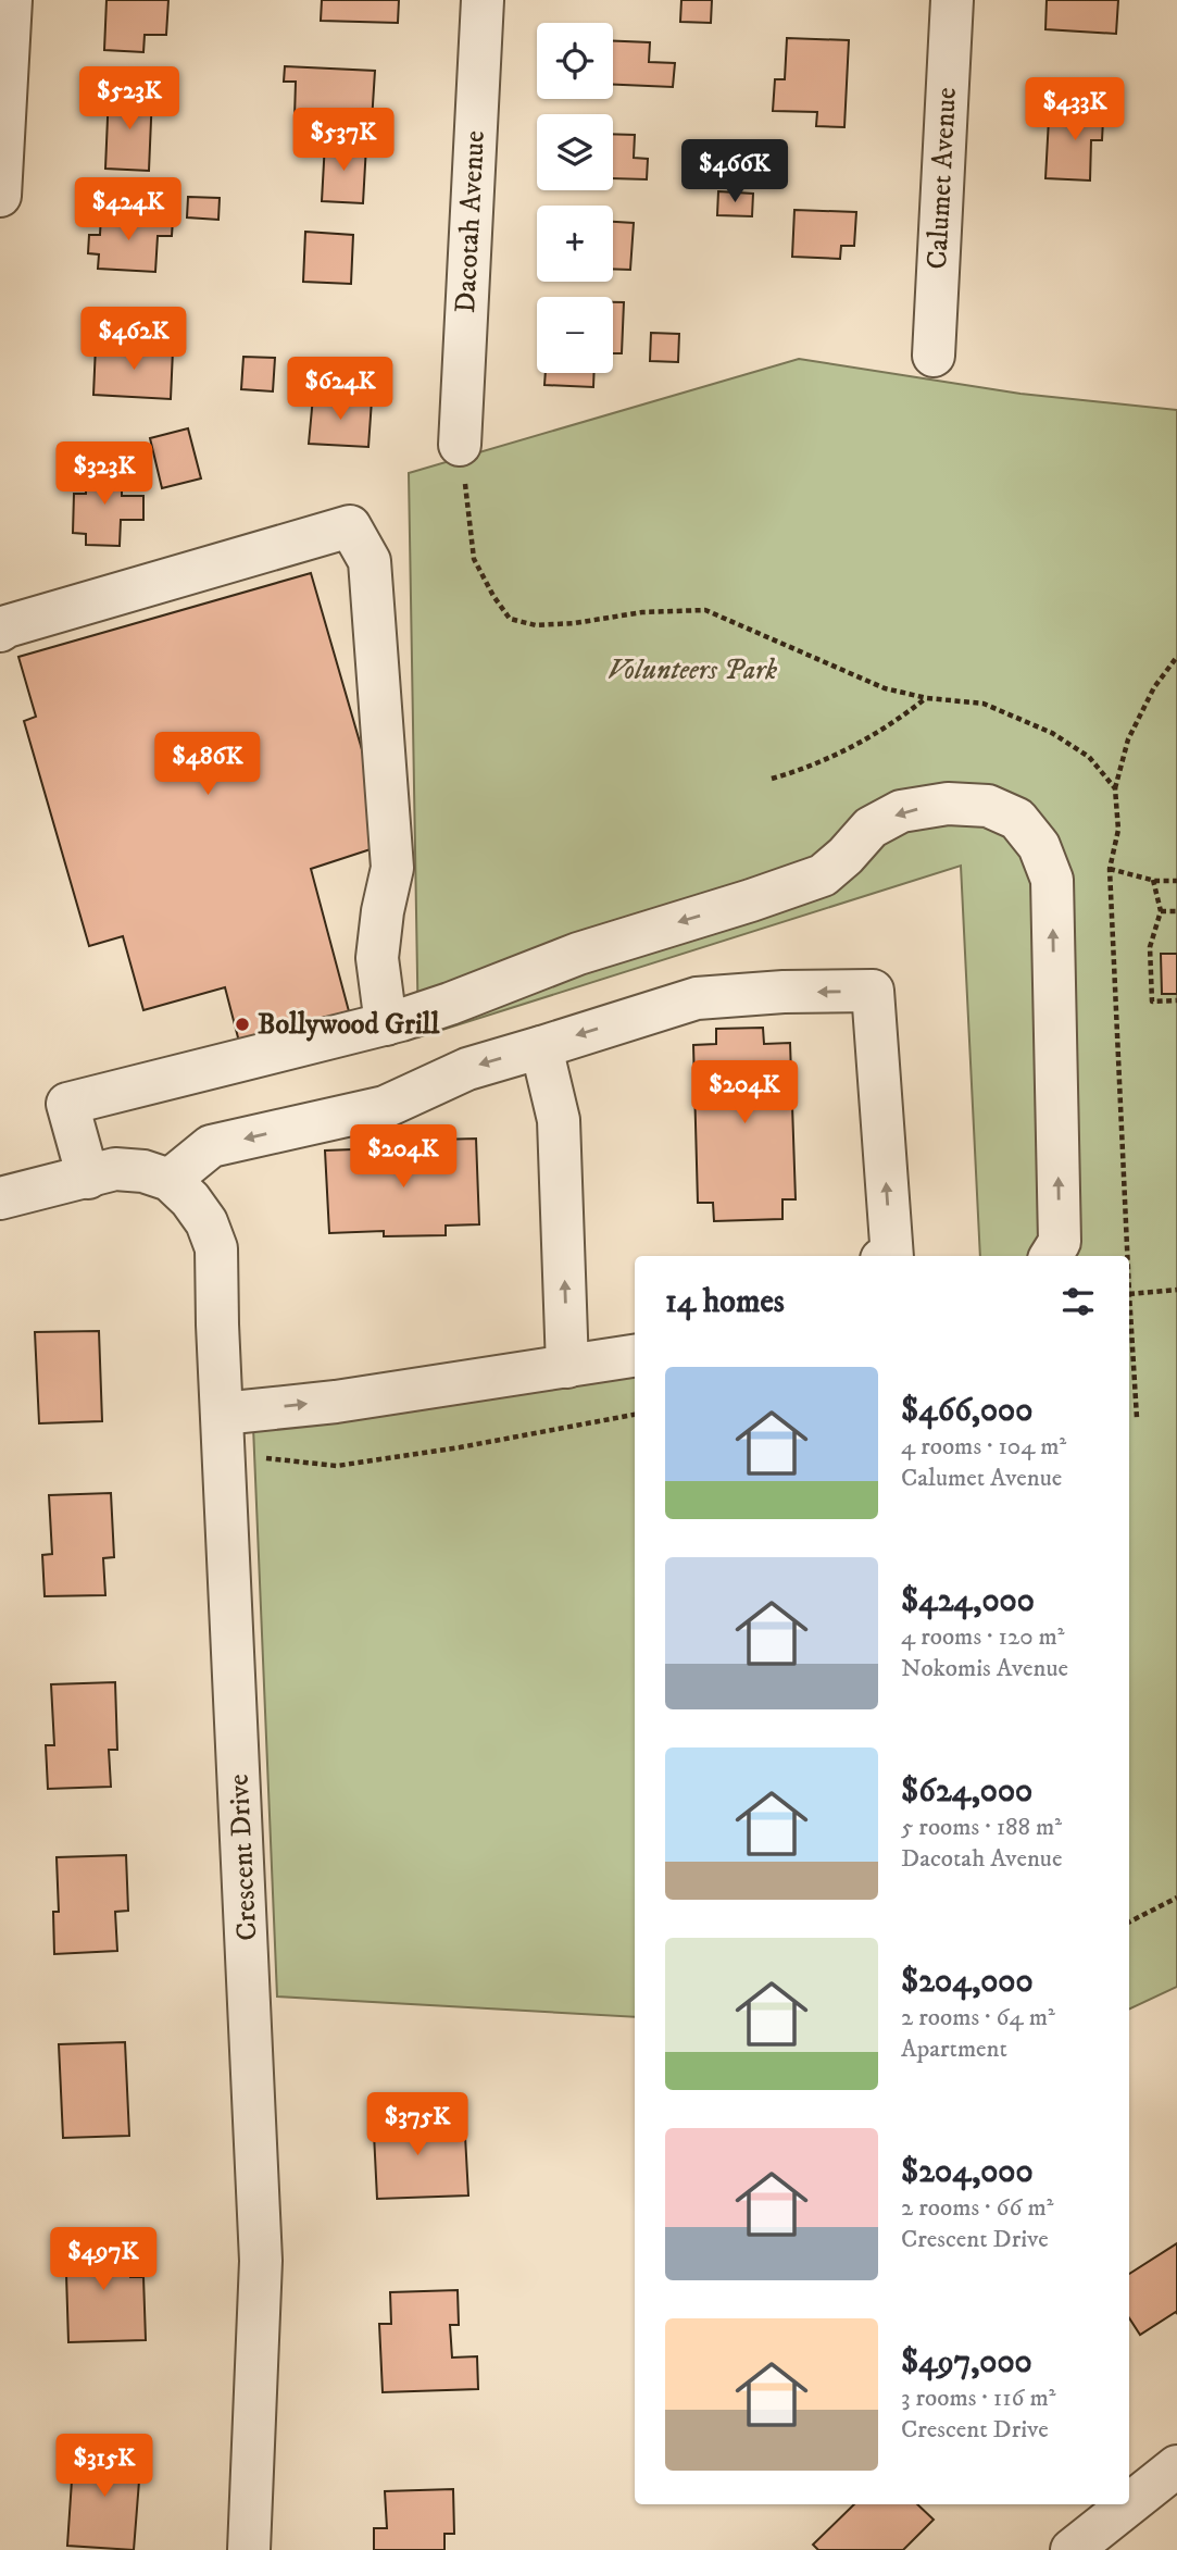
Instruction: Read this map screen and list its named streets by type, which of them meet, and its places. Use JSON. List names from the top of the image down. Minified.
{"streets":{"street":["Calumet Avenue","Dacotah Avenue","Crescent Drive"]},"parks":["Volunteers Park"],"places":["Bollywood Grill"],"page":{"map_buttons":["+","−"],"price":["$523K","$433K","$537K","$466K","$424K","$462K","$624K","$323K","$486K","$204K","$204K","$375K","$497K","$315K"],"heading":"14 homes","list":[{"name":"$466,000","note":"4 rooms · 104 m² · Calumet Avenue"},{"name":"$424,000","note":"4 rooms · 120 m² · Nokomis Avenue"},{"name":"$624,000","note":"5 rooms · 188 m² · Dacotah Avenue"},{"name":"$204,000","note":"2 rooms · 64 m² · Apartment"},{"name":"$204,000","note":"2 rooms · 66 m² · Crescent Drive"},{"name":"$497,000","note":"3 rooms · 116 m² · Crescent Drive"}]}}
